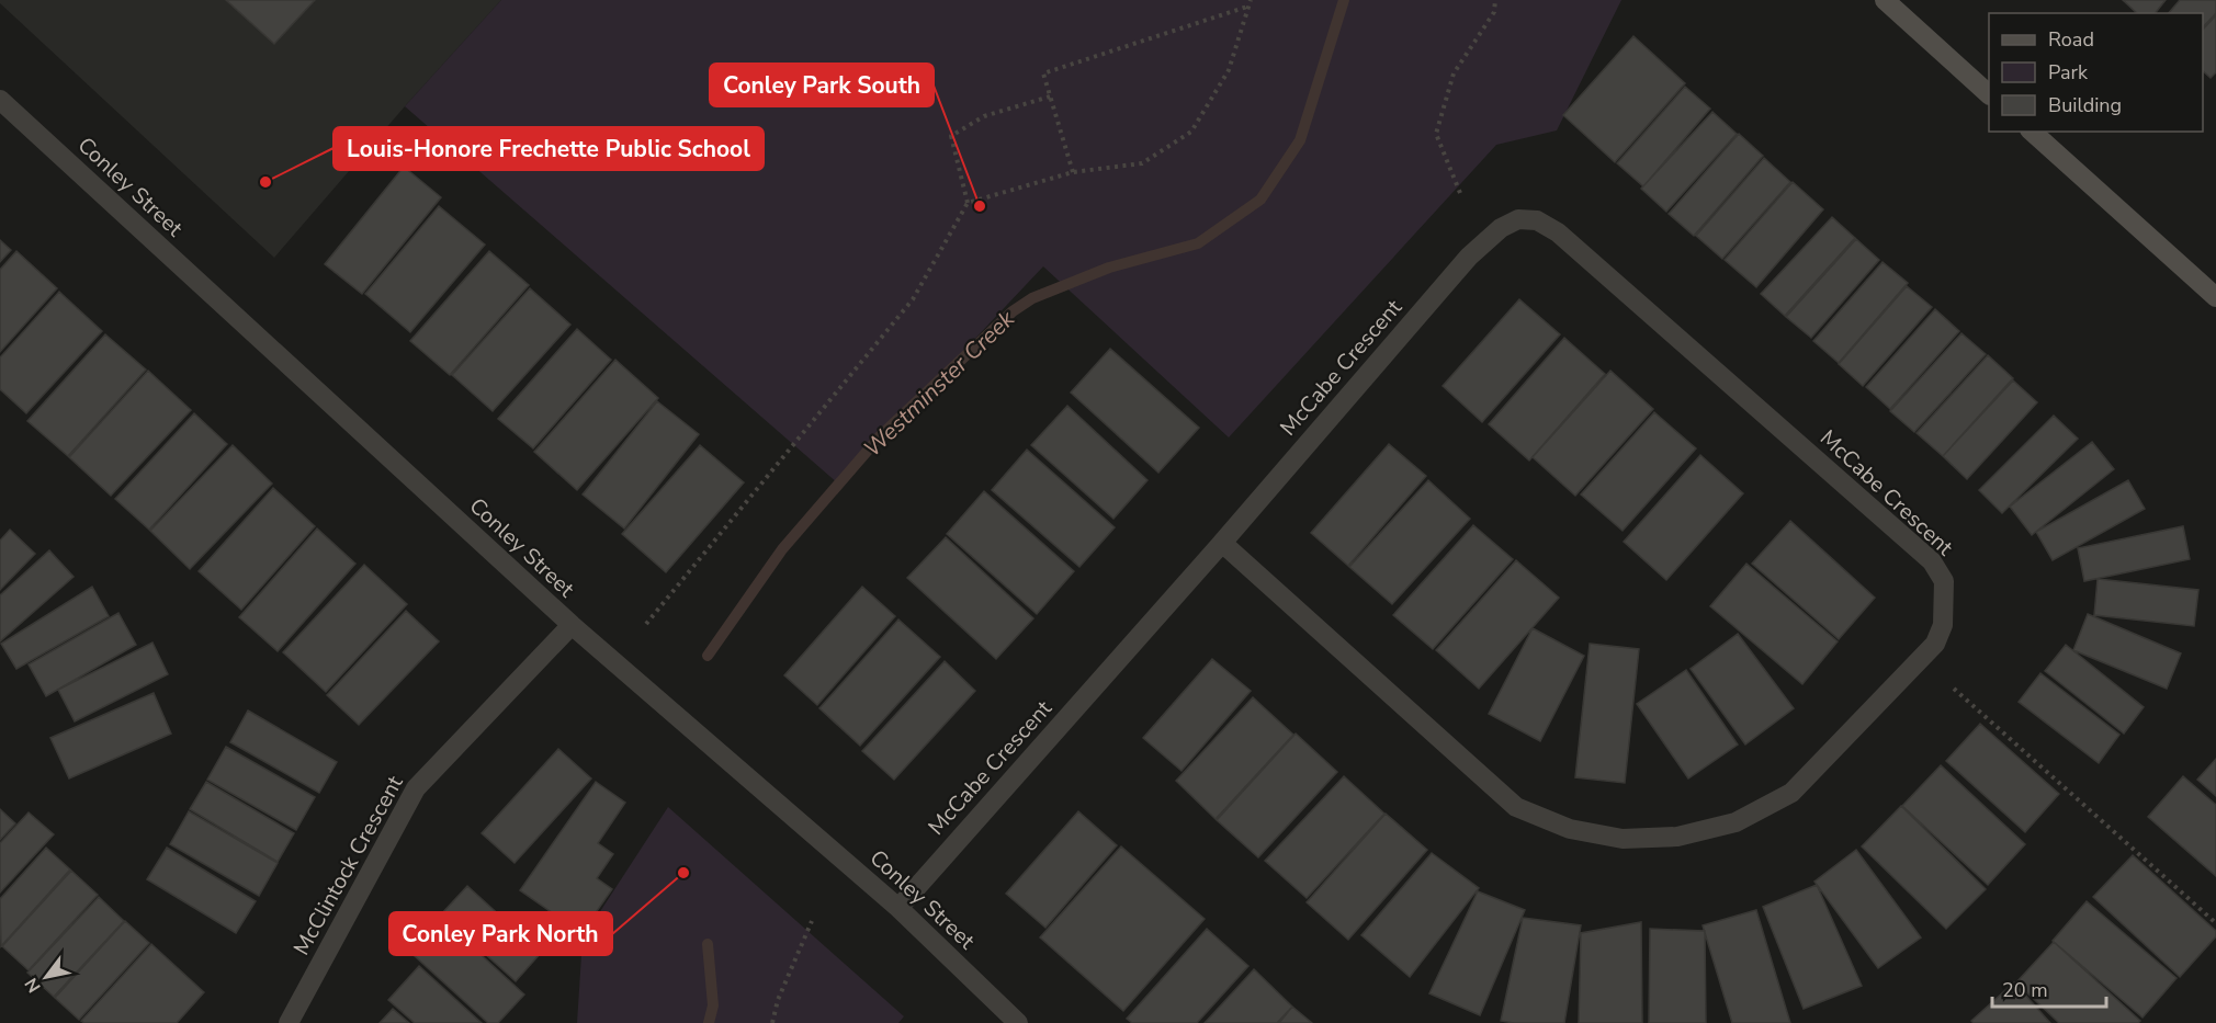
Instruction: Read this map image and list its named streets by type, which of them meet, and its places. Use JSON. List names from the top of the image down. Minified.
{"streets":{"street":["Conley Street","McCabe Crescent","McClintock Crescent"]},"crossings":[["Conley Street","McCabe Crescent"],["Conley Street","McClintock Crescent"]],"water":["Westminster Creek"],"places":["Louis-Honore Frechette Public School","Conley Park South","Conley Park North"],"legend":["Road","Park","Building"],"scale_bar":"20 m","north":"bottom left"}
